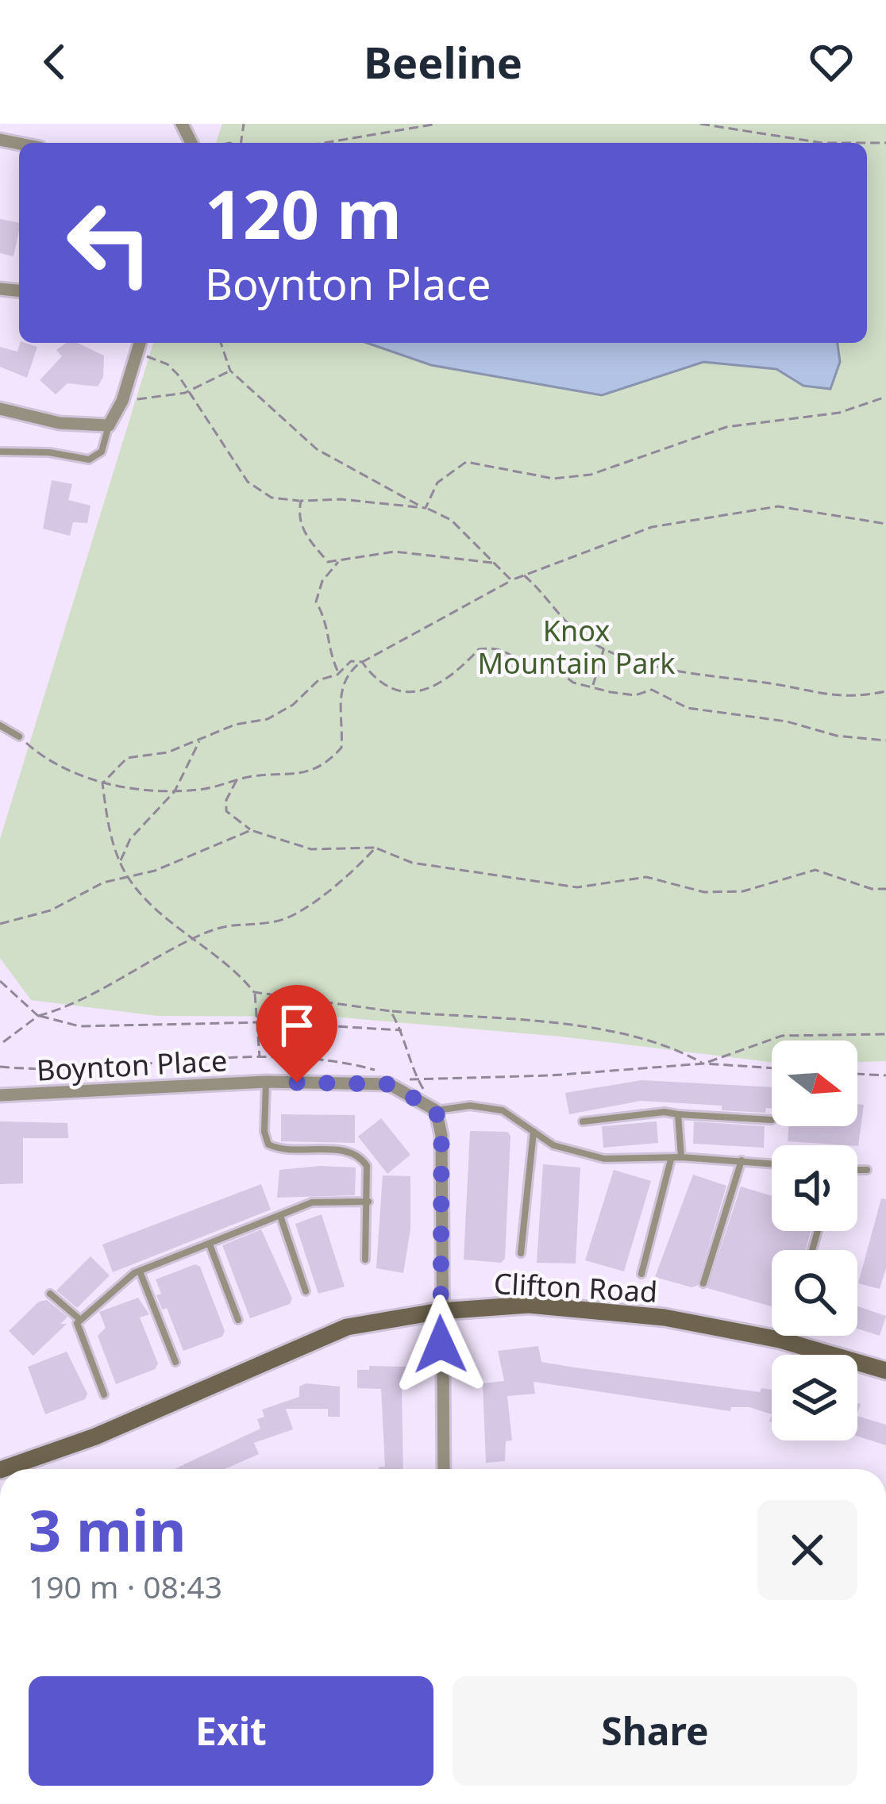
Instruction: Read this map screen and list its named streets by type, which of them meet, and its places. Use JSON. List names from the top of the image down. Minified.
{"streets":{"main road":["Clifton Road"],"street":["Boynton Place"]},"parks":["Knox Mountain Park"],"north":"right","page":{"header":"Beeline","turn":["120 m","Boynton Place"],"heading":["3 min","190 m · 08:43"],"buttons":["Exit","Share"]}}
